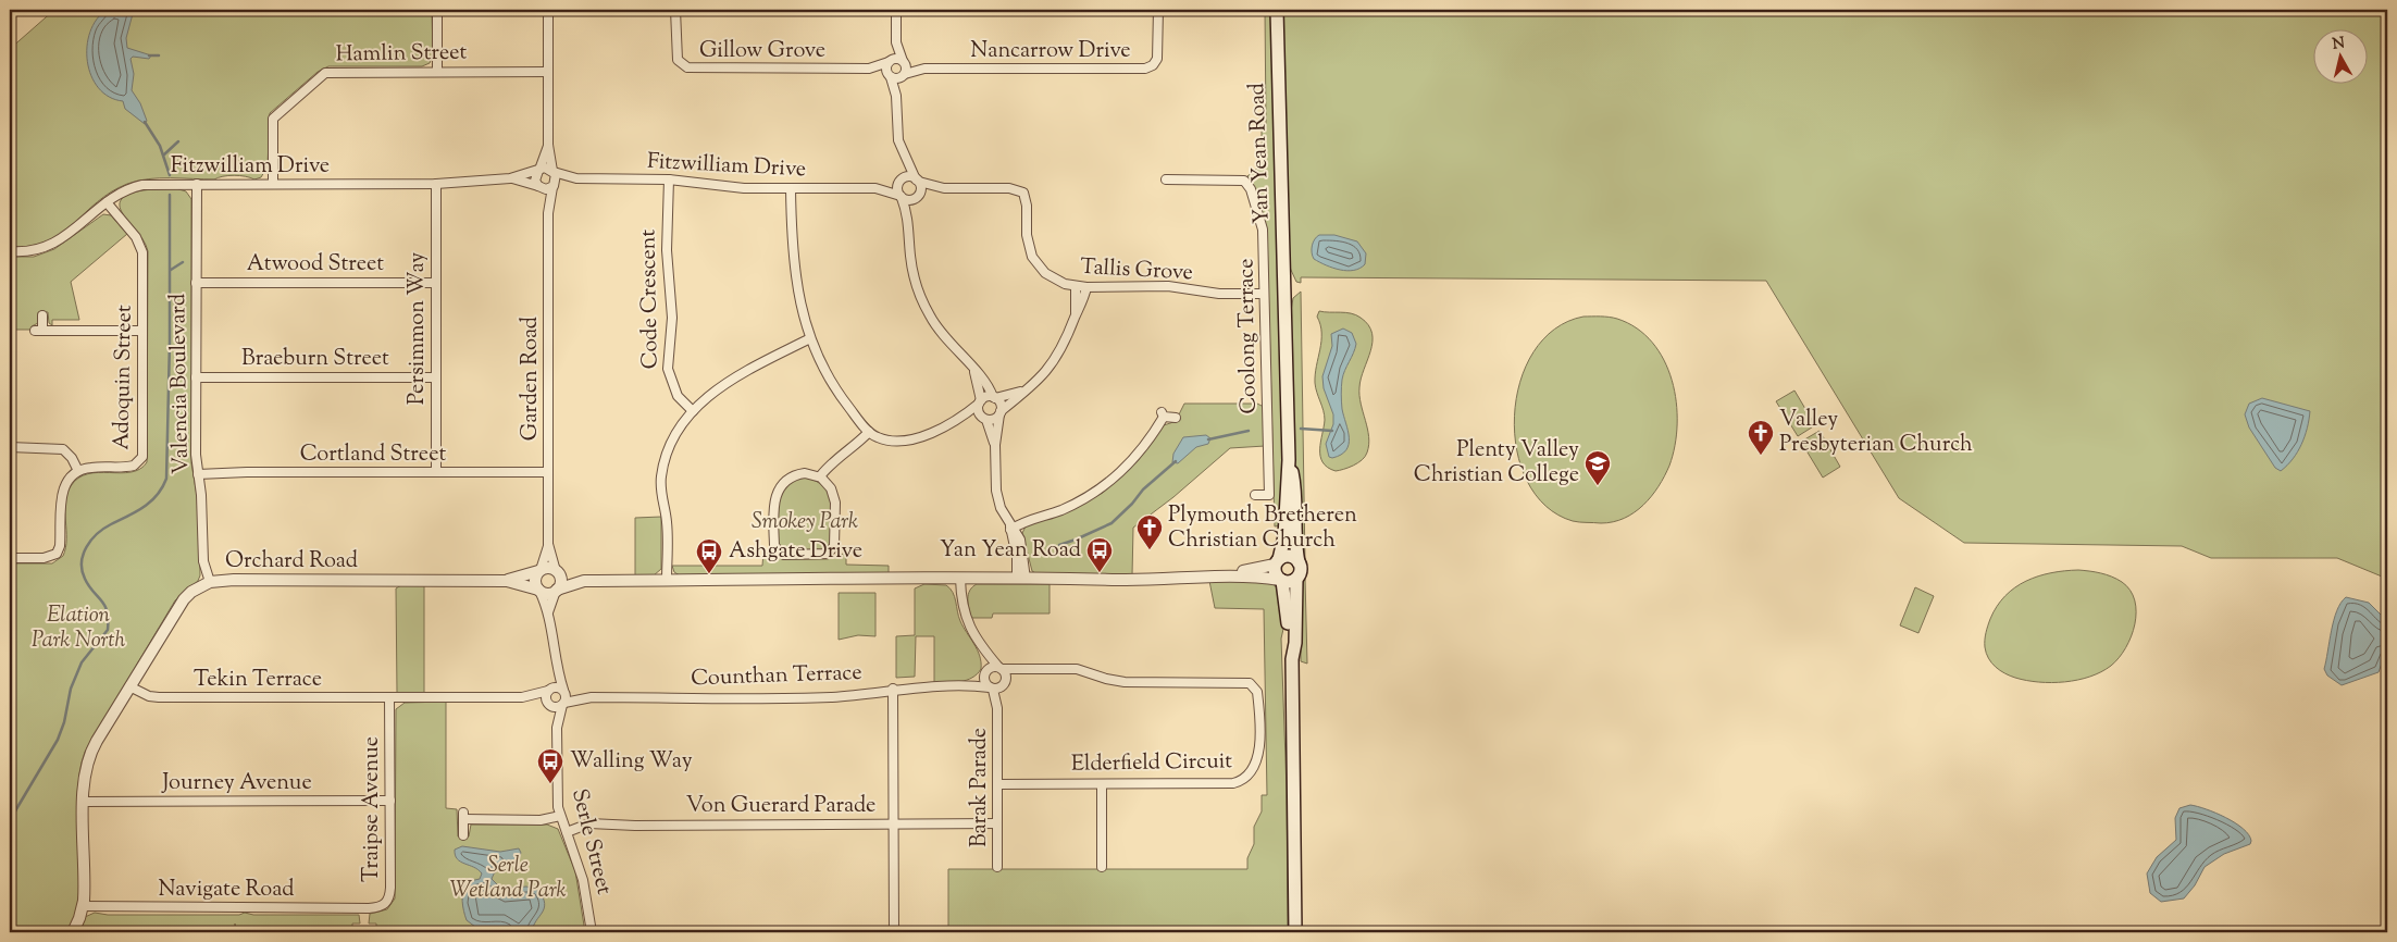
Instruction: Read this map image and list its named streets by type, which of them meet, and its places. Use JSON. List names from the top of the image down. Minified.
{"streets":{"main road":["Yan Yean Road"],"street":["Gillow Grove","Nancarrow Drive","Hamlin Street","Fitzwilliam Drive","Atwood Street","Tallis Grove","Code Crescent","Persimmon Way","Coolong Terrace","Braeburn Street","Adoquin Street","Garden Road","Valencia Boulevard","Cortland Street","Orchard Road","Counthan Terrace","Tekin Terrace","Elderfield Circuit","Journey Avenue","Barak Parade","Von Guerard Parade","Traipse Avenue","Serle Street","Navigate Road"]},"crossings":[["Gillow Grove","Nancarrow Drive"],["Hamlin Street","Fitzwilliam Drive"],["Fitzwilliam Drive","Tallis Grove"],["Fitzwilliam Drive","Code Crescent"],["Fitzwilliam Drive","Persimmon Way"],["Fitzwilliam Drive","Adoquin Street"],["Fitzwilliam Drive","Garden Road"],["Fitzwilliam Drive","Valencia Boulevard"],["Atwood Street","Persimmon Way"],["Atwood Street","Valencia Boulevard"],["Tallis Grove","Coolong Terrace"],["Persimmon Way","Braeburn Street"],["Persimmon Way","Cortland Street"],["Braeburn Street","Valencia Boulevard"],["Garden Road","Cortland Street"],["Garden Road","Orchard Road"],["Valencia Boulevard","Cortland Street"],["Valencia Boulevard","Orchard Road"],["Orchard Road","Tekin Terrace"],["Orchard Road","Journey Avenue"],["Orchard Road","Navigate Road"],["Counthan Terrace","Elderfield Circuit"],["Counthan Terrace","Barak Parade"],["Counthan Terrace","Serle Street"],["Tekin Terrace","Traipse Avenue"],["Elderfield Circuit","Barak Parade"],["Journey Avenue","Traipse Avenue"],["Barak Parade","Von Guerard Parade"],["Von Guerard Parade","Serle Street"],["Traipse Avenue","Navigate Road"]],"parks":["Smokey Park","Elation Park North","Serle Wetland Park"],"places":{"church":["Valley Presbyterian Church","Plymouth Bretheren Christian Church"],"school or university":["Plenty Valley Christian College"],"bus stop":["Yan Yean Road","Ashgate Drive","Walling Way"]},"north":"top"}
